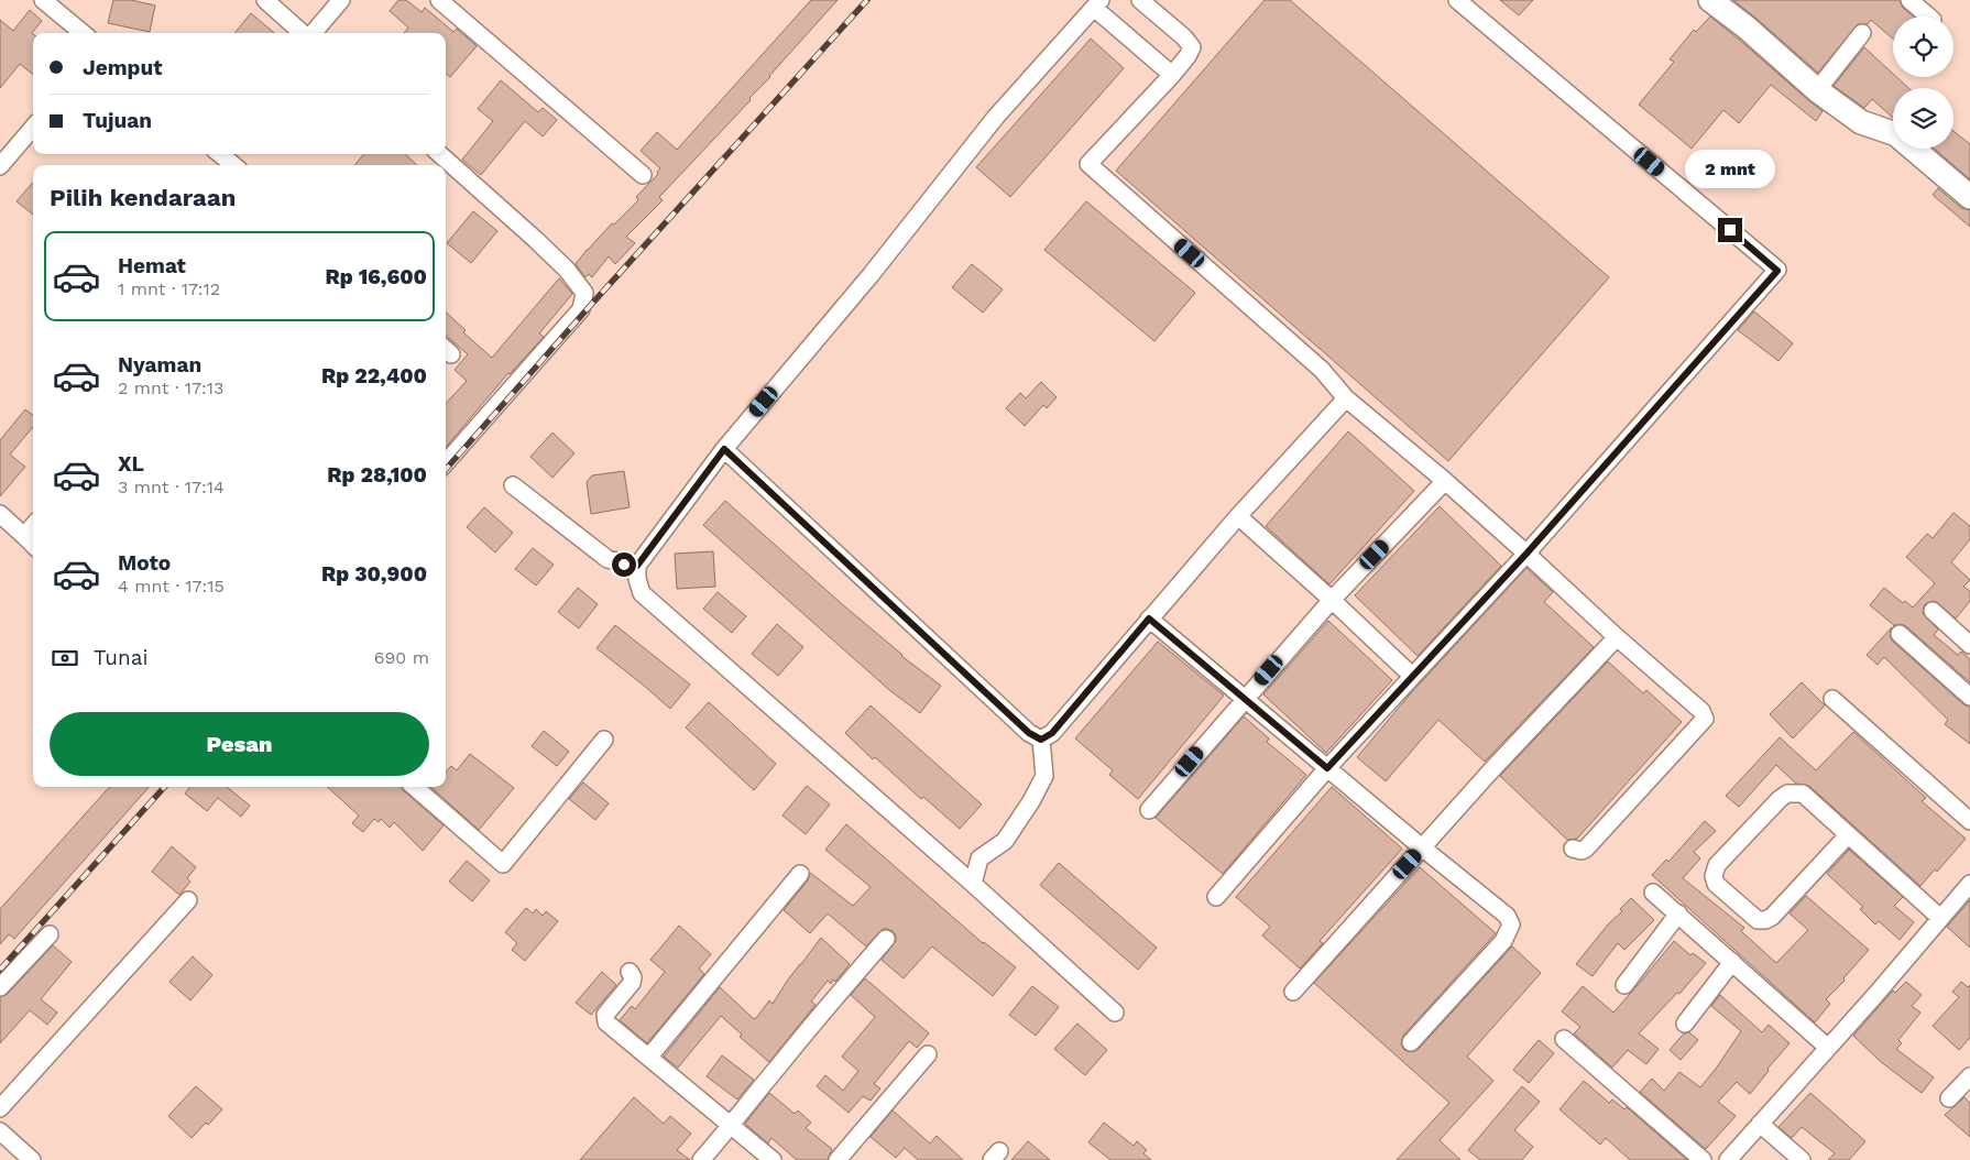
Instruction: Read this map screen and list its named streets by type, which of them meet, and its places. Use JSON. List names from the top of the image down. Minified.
{"page":{"banner":["Jemput","Tujuan"],"bubble":"2 mnt","heading":"Pilih kendaraan","list":[{"name":"Hemat","note":"1 mnt · 17:12","value":"Rp 16,600"},{"name":"Nyaman","note":"2 mnt · 17:13","value":"Rp 22,400"},{"name":"XL","note":"3 mnt · 17:14","value":"Rp 28,100"},{"name":"Moto","note":"4 mnt · 17:15","value":"Rp 30,900"}],"pay":["Tunai","690 m"],"buttons":"Pesan"}}
